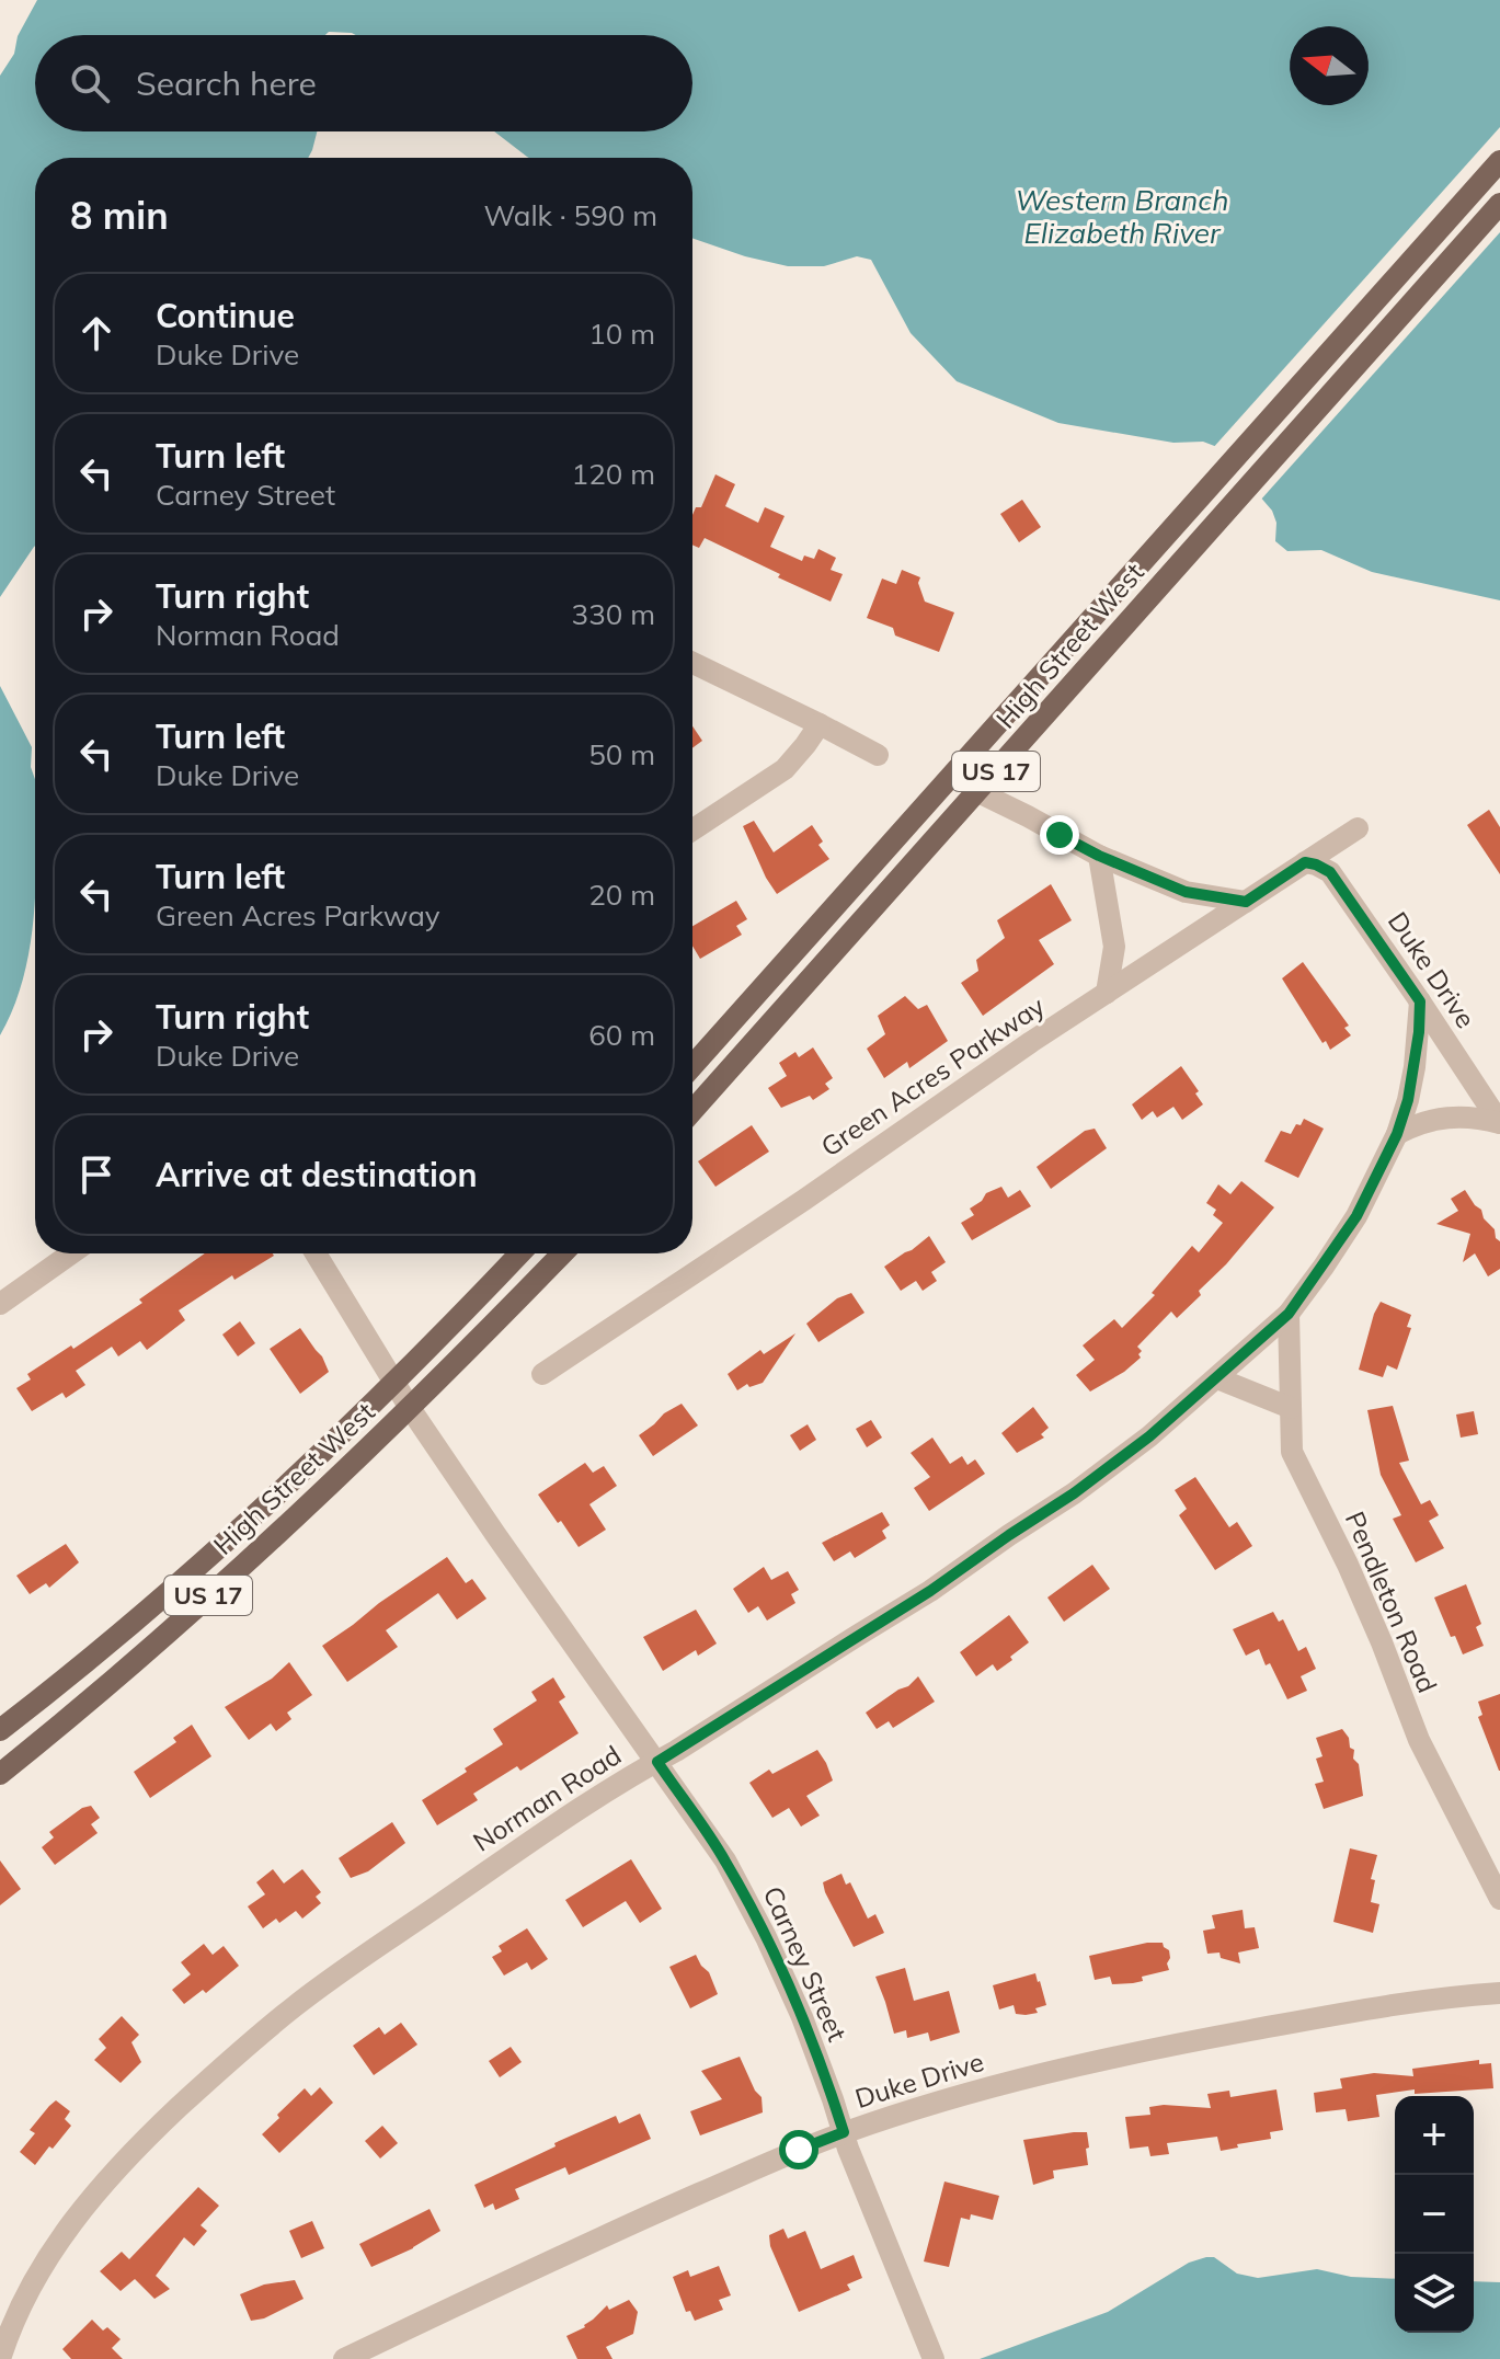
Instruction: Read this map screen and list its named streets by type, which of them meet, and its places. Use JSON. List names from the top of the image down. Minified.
{"streets":{"main road":["High Street West","US 17"],"street":["Duke Drive","Green Acres Parkway","Pendleton Road","Norman Road","Carney Street"]},"crossings":[["High Street West","Carney Street"],["Duke Drive","Green Acres Parkway"],["Duke Drive","Norman Road"],["Duke Drive","Carney Street"],["Pendleton Road","Norman Road"],["Norman Road","Carney Street"]],"water":["Western Branch Elizabeth River"],"north":"left","page":{"search":"Search here","heading":["8 min","Walk · 590 m"],"list":[["Continue","Duke Drive","10 m"],["Turn left","Carney Street","120 m"],["Turn right","Norman Road","330 m"],["Turn left","Duke Drive","50 m"],["Turn left","Green Acres Parkway","20 m"],["Turn right","Duke Drive","60 m"],"Arrive at destination"],"map_buttons":["+","−"]}}
